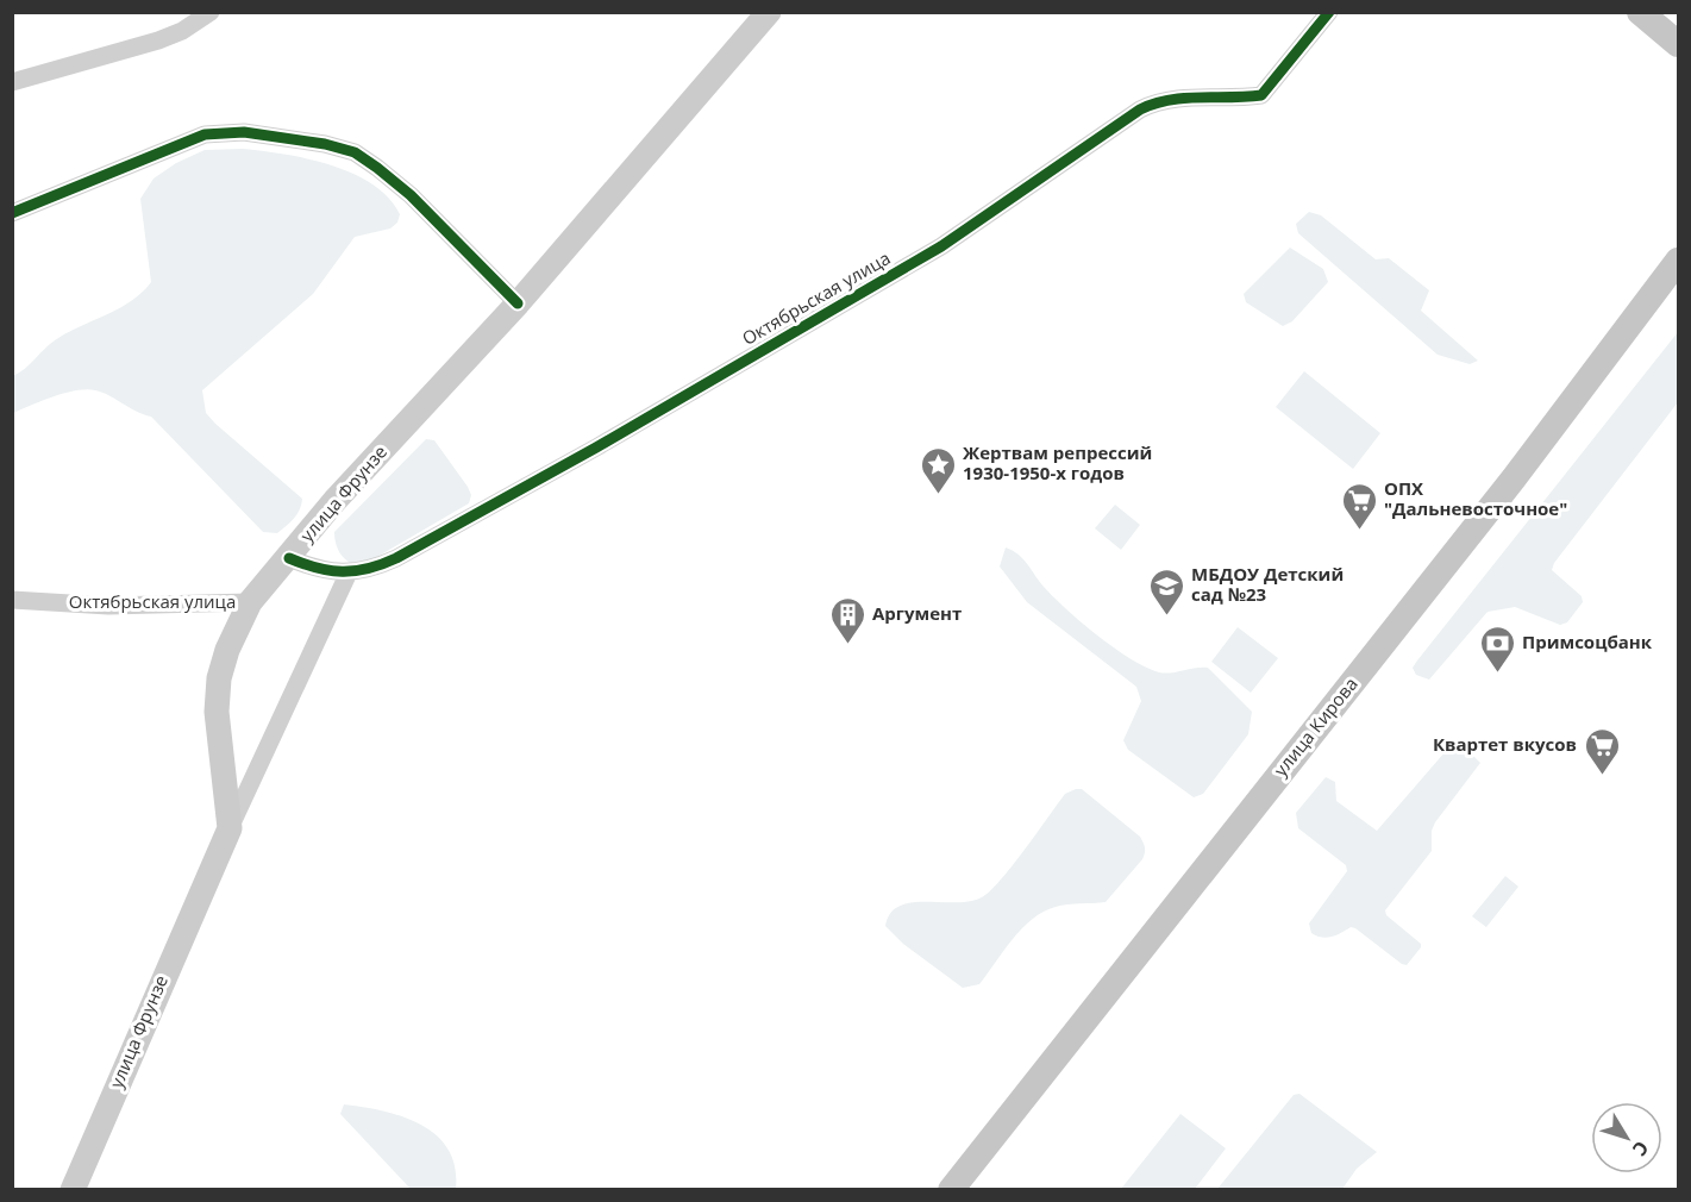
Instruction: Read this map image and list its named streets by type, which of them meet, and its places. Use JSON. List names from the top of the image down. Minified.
{"streets":{"main road":["улица Фрунзе","улица Кирова"],"street":["Октябрьская улица"]},"crossings":[["Октябрьская улица","улица Фрунзе"]],"places":{"place":["Жертвам репрессий 1930-1950-х годов"],"supermarket":["ОПХ \"Дальневосточное\"","Квартет вкусов"],"school or university":["МБДОУ Детский сад №23"],"building":["Аргумент"],"bank":["Примсоцбанк"]},"north":"bottom right"}
